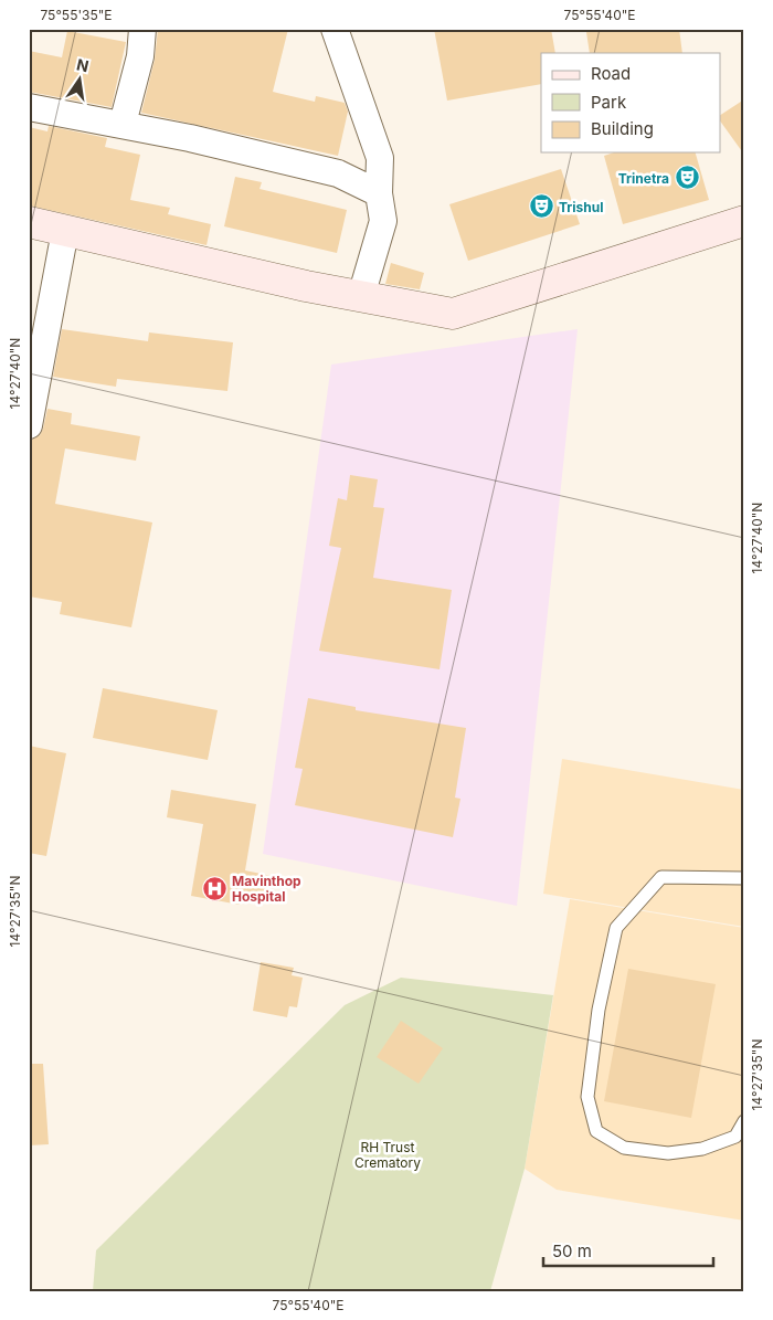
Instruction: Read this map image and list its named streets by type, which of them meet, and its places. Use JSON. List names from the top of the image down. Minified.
{"parks":["RH Trust Crematory"],"places":{"theatre":["Trinetra","Trishul"],"hospital":["Mavinthop Hospital"]},"legend":["Road","Park","Building"],"scale_bar":"50 m","north":"top","coordinates":["75°55'35\"E","75°55'40\"E","14°27'40\"N","14°27'35\"N"]}
